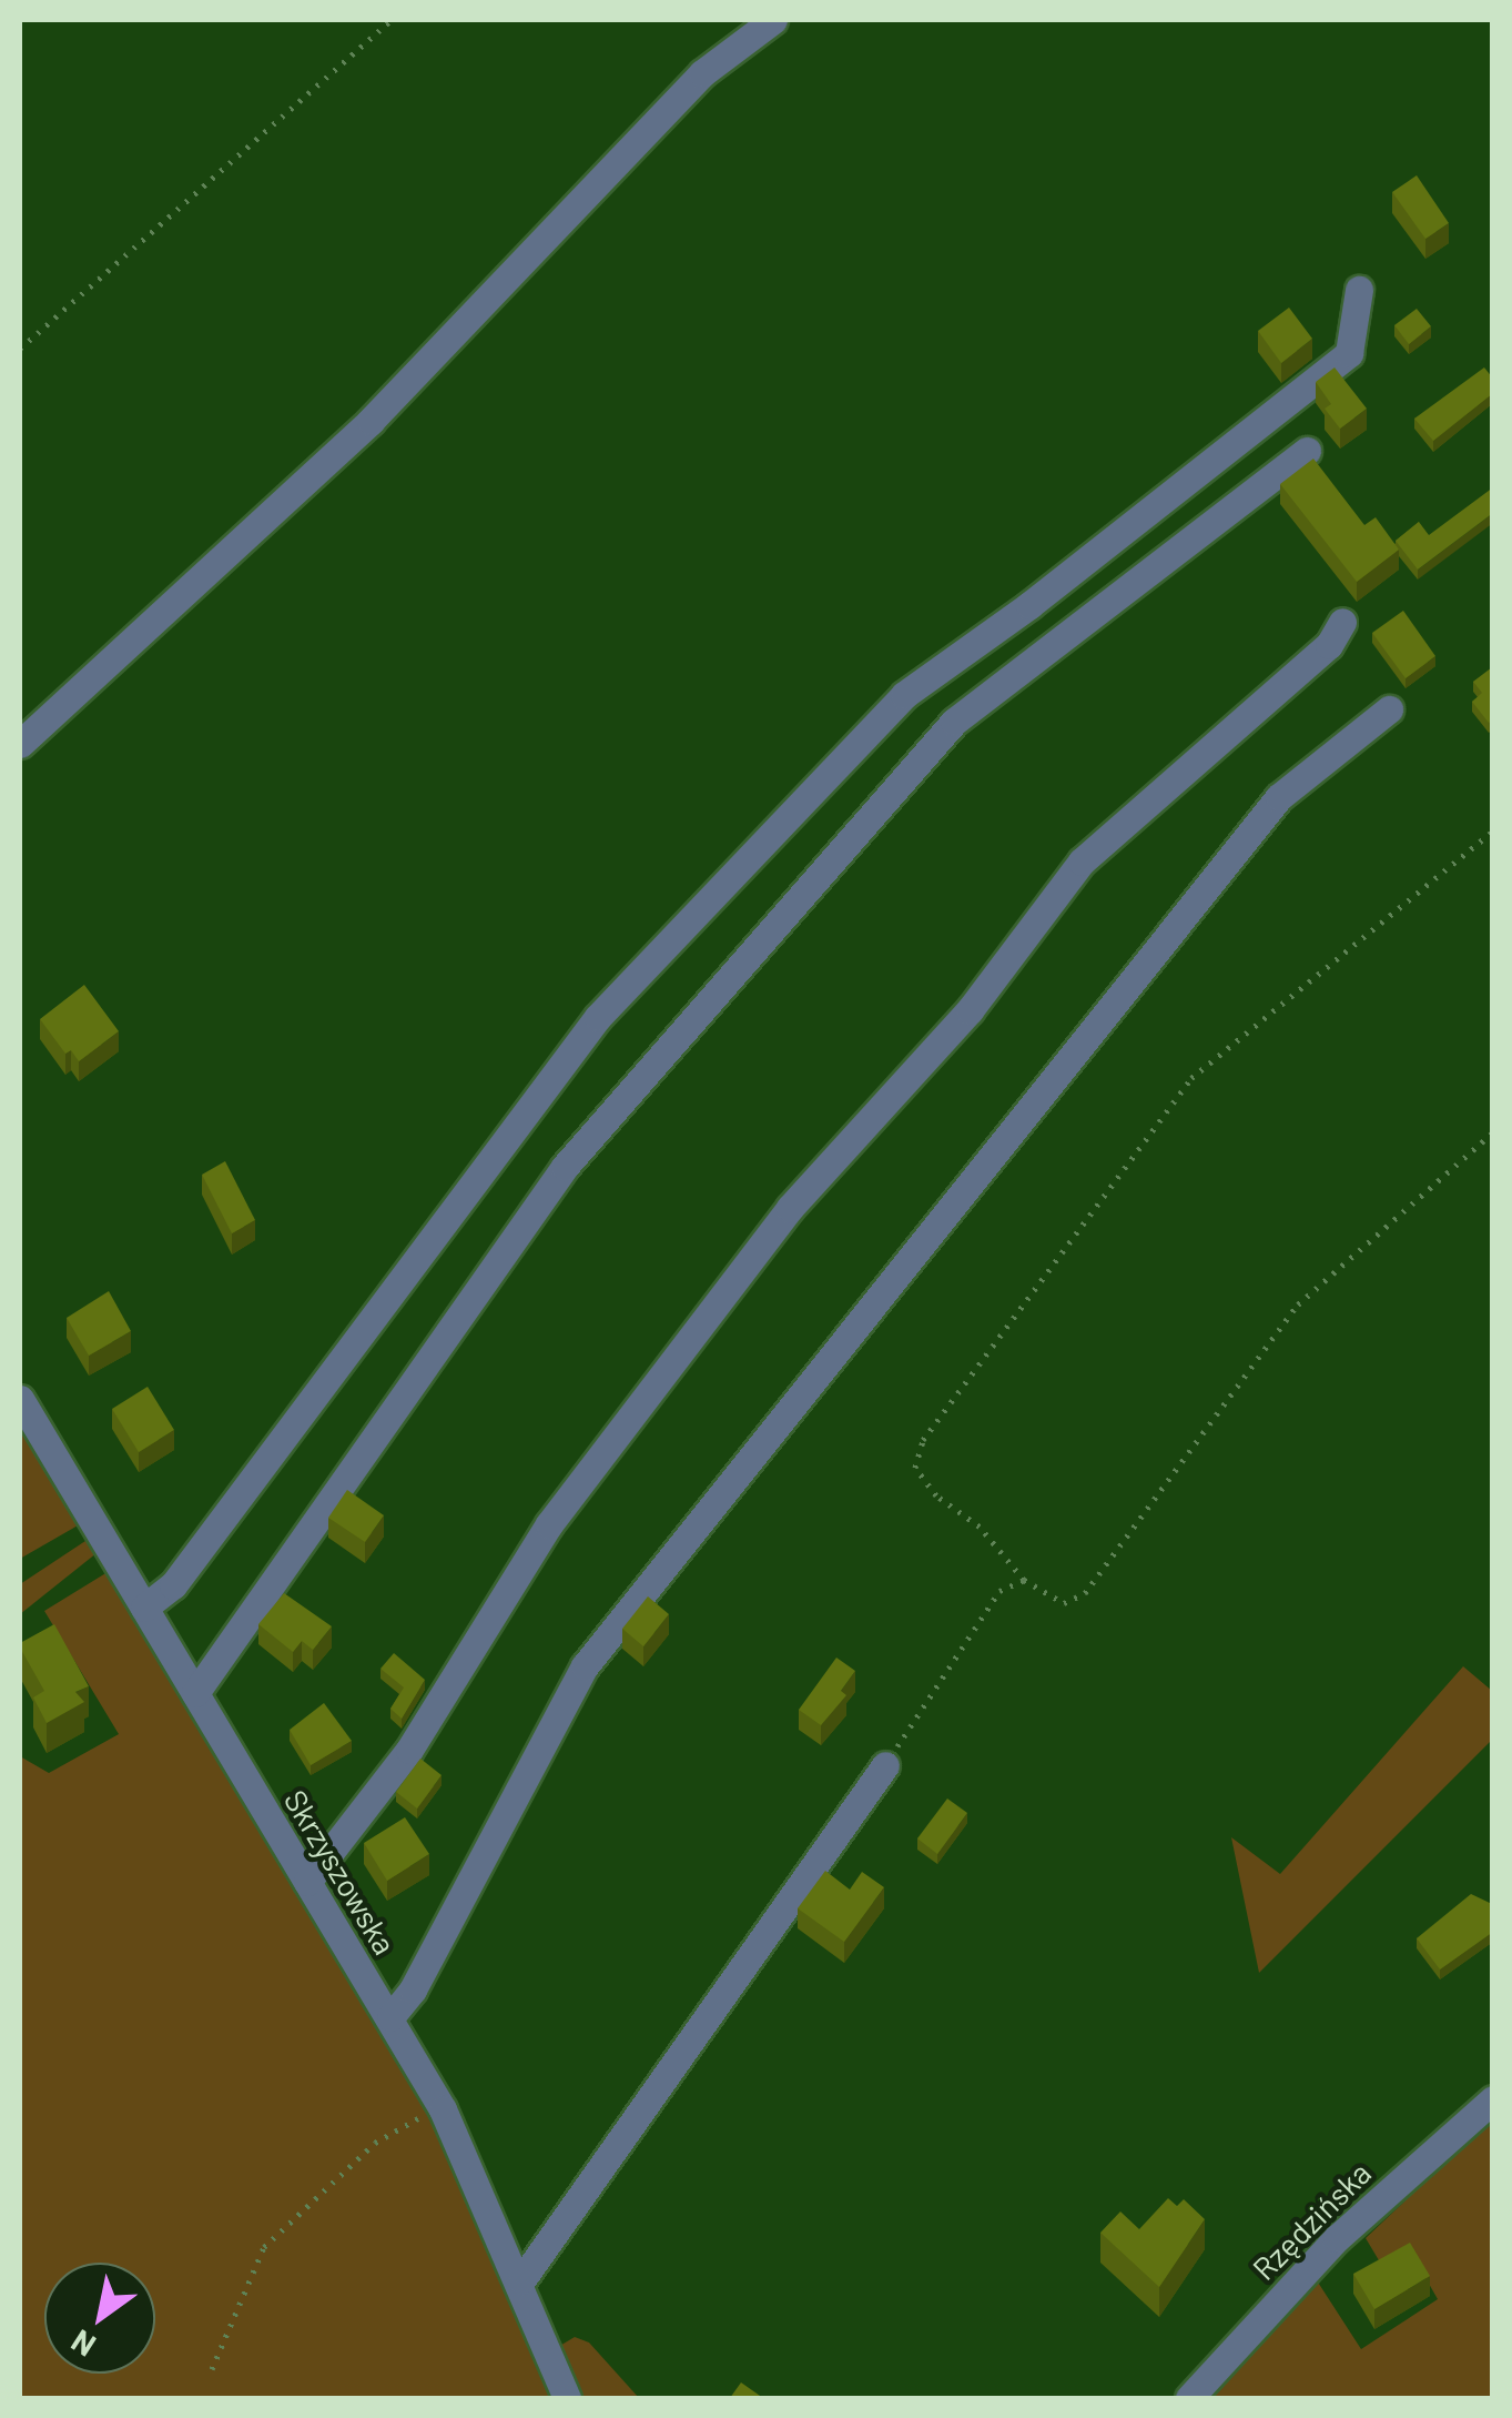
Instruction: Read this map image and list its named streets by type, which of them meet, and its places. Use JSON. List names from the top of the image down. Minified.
{"streets":{"street":["Skrzyszowska","Rzędzińska"]},"north":"bottom left"}
